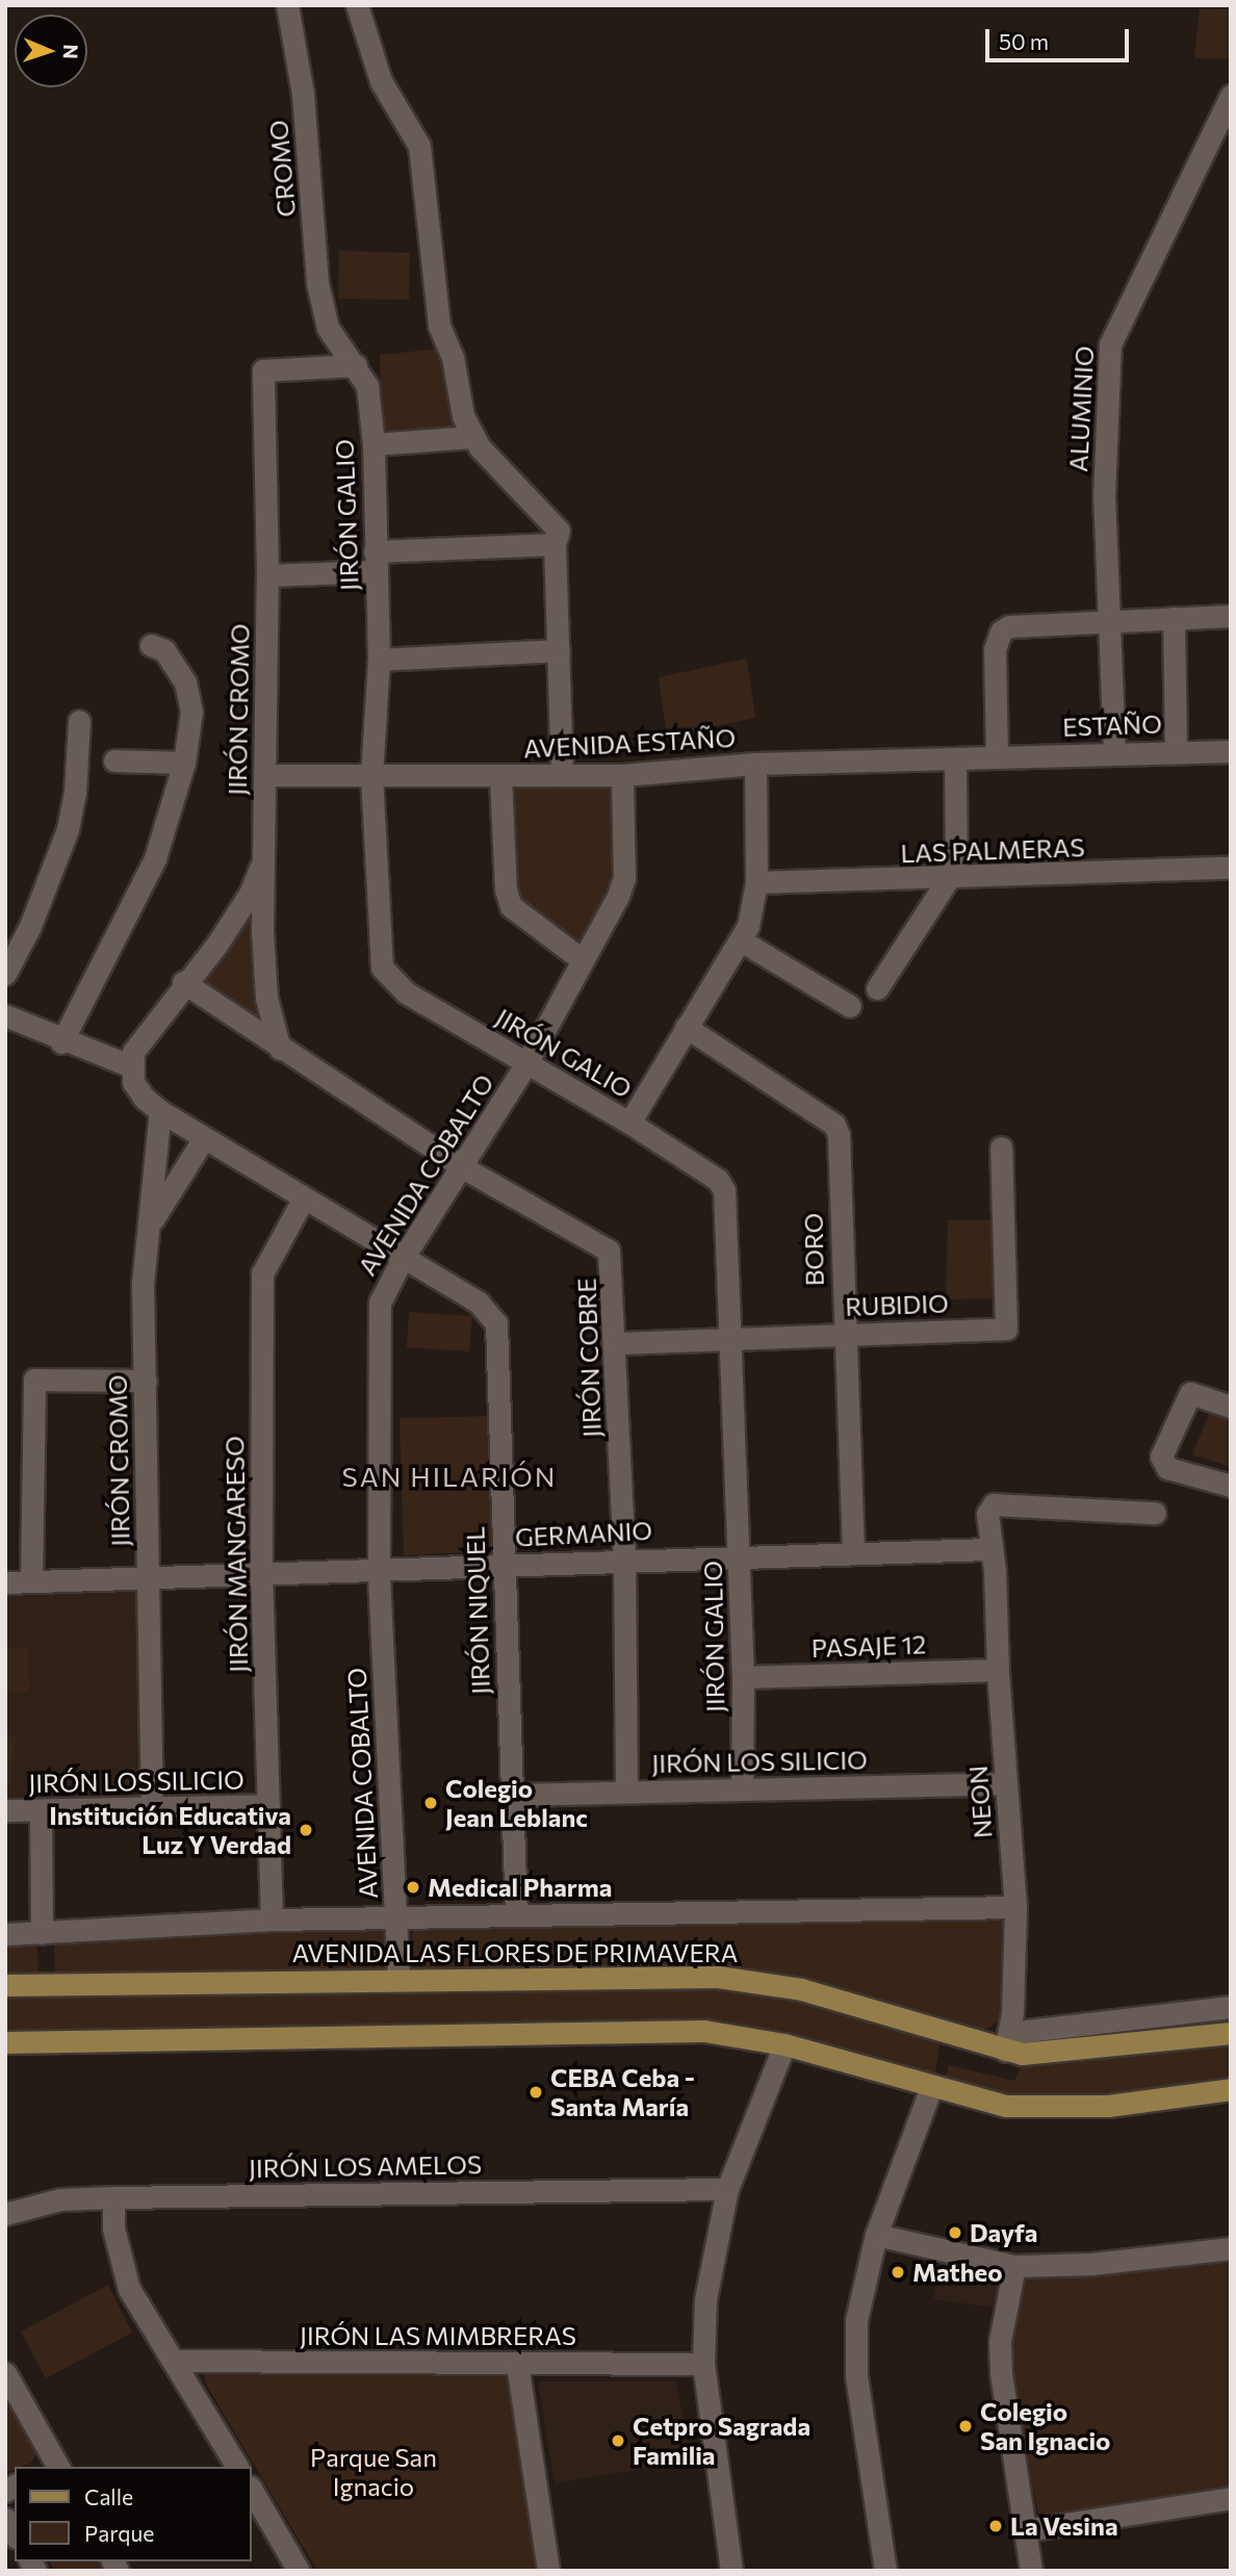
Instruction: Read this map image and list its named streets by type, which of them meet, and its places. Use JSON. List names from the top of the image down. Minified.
{"streets":{"main road":["AVENIDA LAS FLORES DE PRIMAVERA"],"street":["CROMO","ALUMINIO","JIRÓN GALIO","JIRÓN CROMO","ESTAÑO","AVENIDA ESTAÑO","LAS PALMERAS","AVENIDA COBALTO","BORO","RUBIDIO","JIRÓN COBRE","GERMANIO","JIRÓN MANGARESO","JIRÓN NIQUEL","PASAJE 12","JIRÓN LOS SILICIO","NEON","JIRÓN LOS AMELOS","JIRÓN LAS MIMBRERAS"]},"crossings":[["CROMO","JIRÓN GALIO"],["ALUMINIO","ESTAÑO"],["JIRÓN GALIO","JIRÓN CROMO"],["JIRÓN GALIO","AVENIDA ESTAÑO"],["JIRÓN GALIO","AVENIDA COBALTO"],["JIRÓN GALIO","RUBIDIO"],["JIRÓN GALIO","GERMANIO"],["JIRÓN GALIO","PASAJE 12"],["JIRÓN GALIO","JIRÓN LOS SILICIO"],["JIRÓN CROMO","AVENIDA ESTAÑO"],["JIRÓN CROMO","JIRÓN COBRE"],["JIRÓN CROMO","GERMANIO"],["JIRÓN CROMO","JIRÓN NIQUEL"],["JIRÓN CROMO","JIRÓN LOS SILICIO"],["ESTAÑO","AVENIDA ESTAÑO"],["AVENIDA ESTAÑO","AVENIDA COBALTO"],["AVENIDA COBALTO","JIRÓN COBRE"],["AVENIDA COBALTO","GERMANIO"],["AVENIDA COBALTO","JIRÓN NIQUEL"],["AVENIDA COBALTO","AVENIDA LAS FLORES DE PRIMAVERA"],["BORO","RUBIDIO"],["BORO","GERMANIO"],["RUBIDIO","JIRÓN COBRE"],["JIRÓN COBRE","GERMANIO"],["JIRÓN COBRE","JIRÓN LOS SILICIO"],["GERMANIO","JIRÓN MANGARESO"],["GERMANIO","JIRÓN NIQUEL"],["GERMANIO","NEON"],["JIRÓN MANGARESO","JIRÓN NIQUEL"],["JIRÓN MANGARESO","JIRÓN LOS SILICIO"],["JIRÓN NIQUEL","JIRÓN LOS SILICIO"],["PASAJE 12","NEON"],["JIRÓN LOS SILICIO","NEON"],["NEON","AVENIDA LAS FLORES DE PRIMAVERA"]],"districts":["SAN HILARIÓN"],"parks":["Parque San Ignacio"],"places":["Colegio Jean Leblanc","Institución Educativa Luz Y Verdad","Medical Pharma","CEBA Ceba - Santa María","Dayfa","Matheo","Colegio San Ignacio","Cetpro Sagrada Familia","La Vesina"],"legend":["Calle","Parque"],"scale_bar":"50 m","north":"right"}
